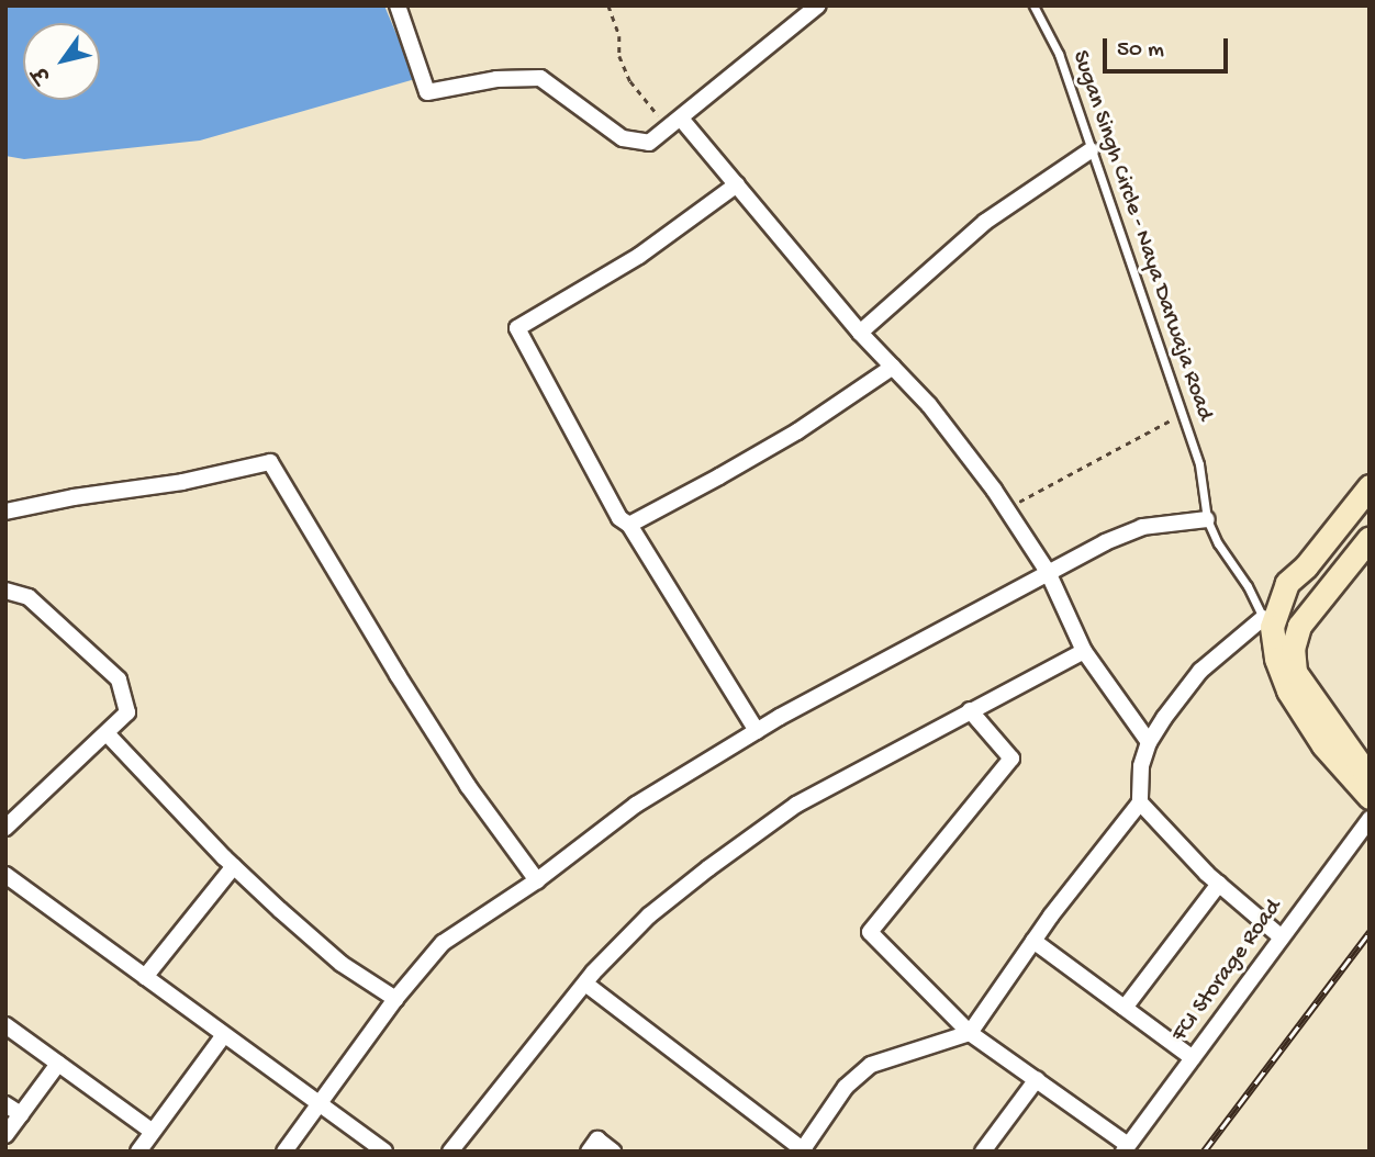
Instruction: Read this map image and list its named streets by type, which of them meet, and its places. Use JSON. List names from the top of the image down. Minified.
{"streets":{"street":["FCI Storage Road"],"lane":["Sugan Singh Circle - Naya Darwaja Road"]},"scale_bar":"50 m","north":"bottom left"}
